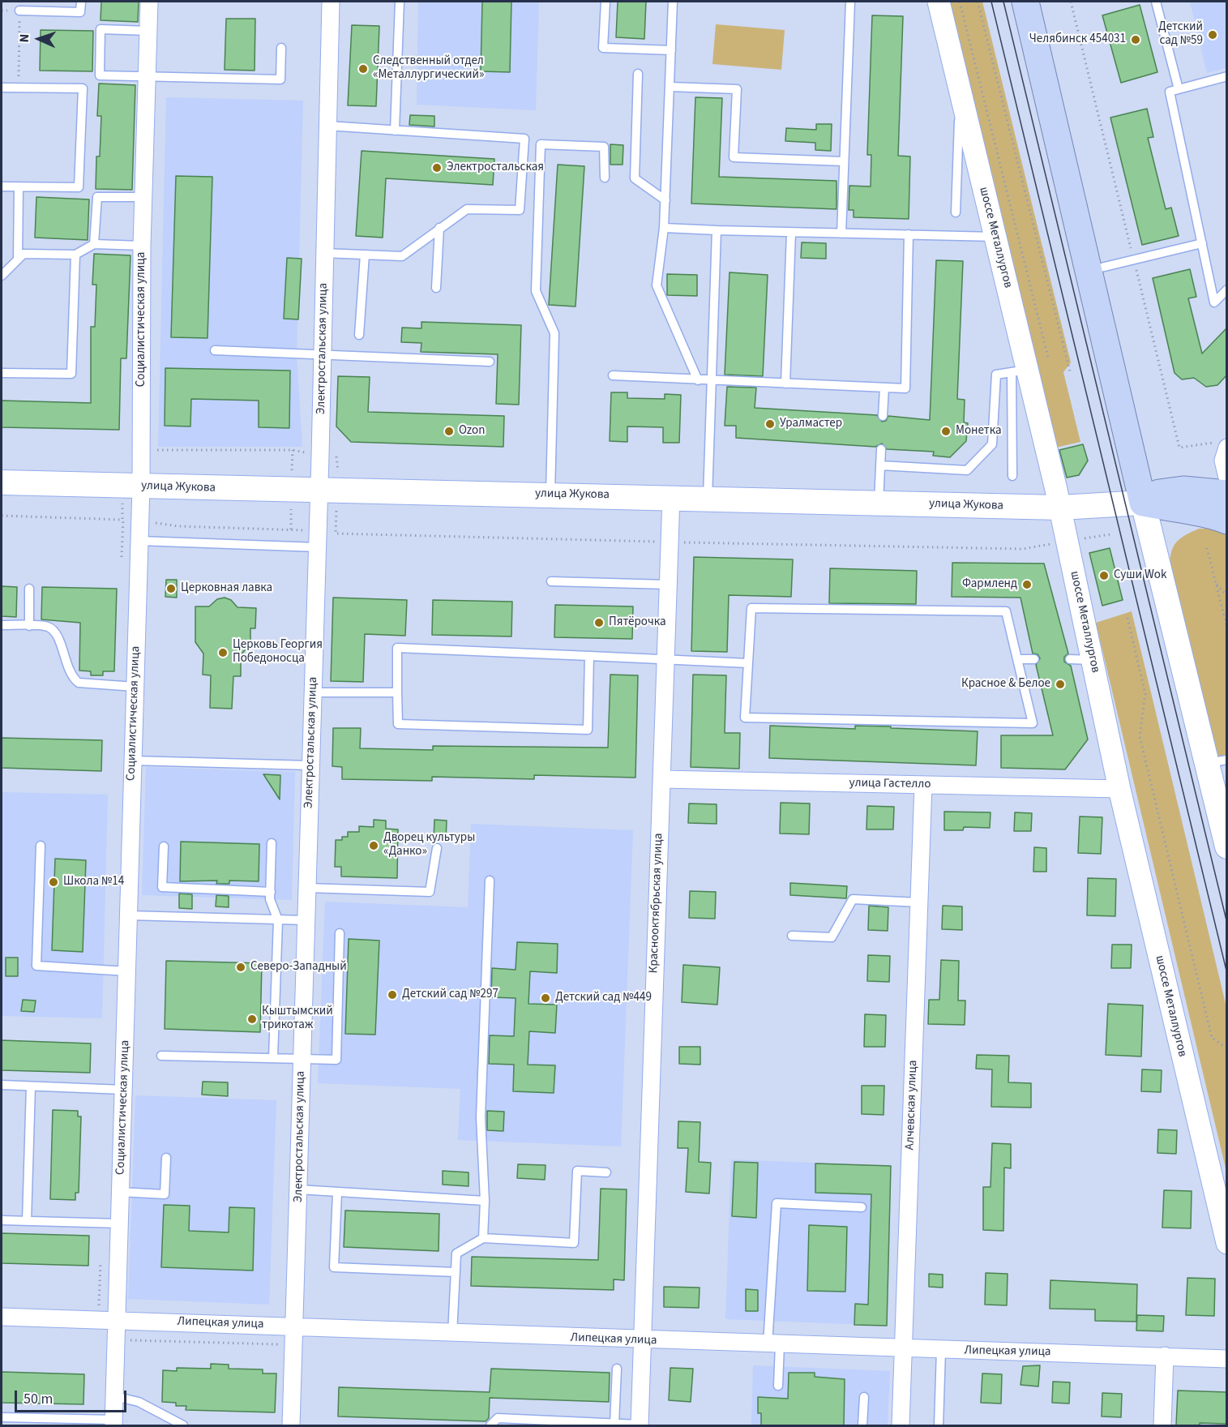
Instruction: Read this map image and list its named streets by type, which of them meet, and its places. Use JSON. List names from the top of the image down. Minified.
{"streets":{"main road":["улица Жукова"],"street":["шоссе Металлургов","Социалистическая улица","Электростальская улица","улица Гастелло","Краснооктябрьская улица","Алчевская улица","Липецкая улица"]},"crossings":[["шоссе Металлургов","улица Жукова"],["шоссе Металлургов","улица Гастелло"],["Социалистическая улица","улица Жукова"],["Социалистическая улица","Липецкая улица"],["Электростальская улица","улица Жукова"],["Электростальская улица","Липецкая улица"],["улица Жукова","Краснооктябрьская улица"],["улица Гастелло","Краснооктябрьская улица"],["улица Гастелло","Алчевская улица"],["Краснооктябрьская улица","Липецкая улица"],["Алчевская улица","Липецкая улица"]],"places":["Детский сад №59","Челябинск 454031","Следственный отдел «Металлургический»","Электростальская","Уралмастер","Ozon","Монетка","Суши Wok","Фармленд","Церковная лавка","Пятёрочка","Церковь Георгия Победоносца","Красное & Белое","Дворец культуры «Данко»","Школа №14","Северо-Западный","Детский сад №297","Детский сад №449","Кыштымский трикотаж"],"scale_bar":"50 m","north":"left"}
